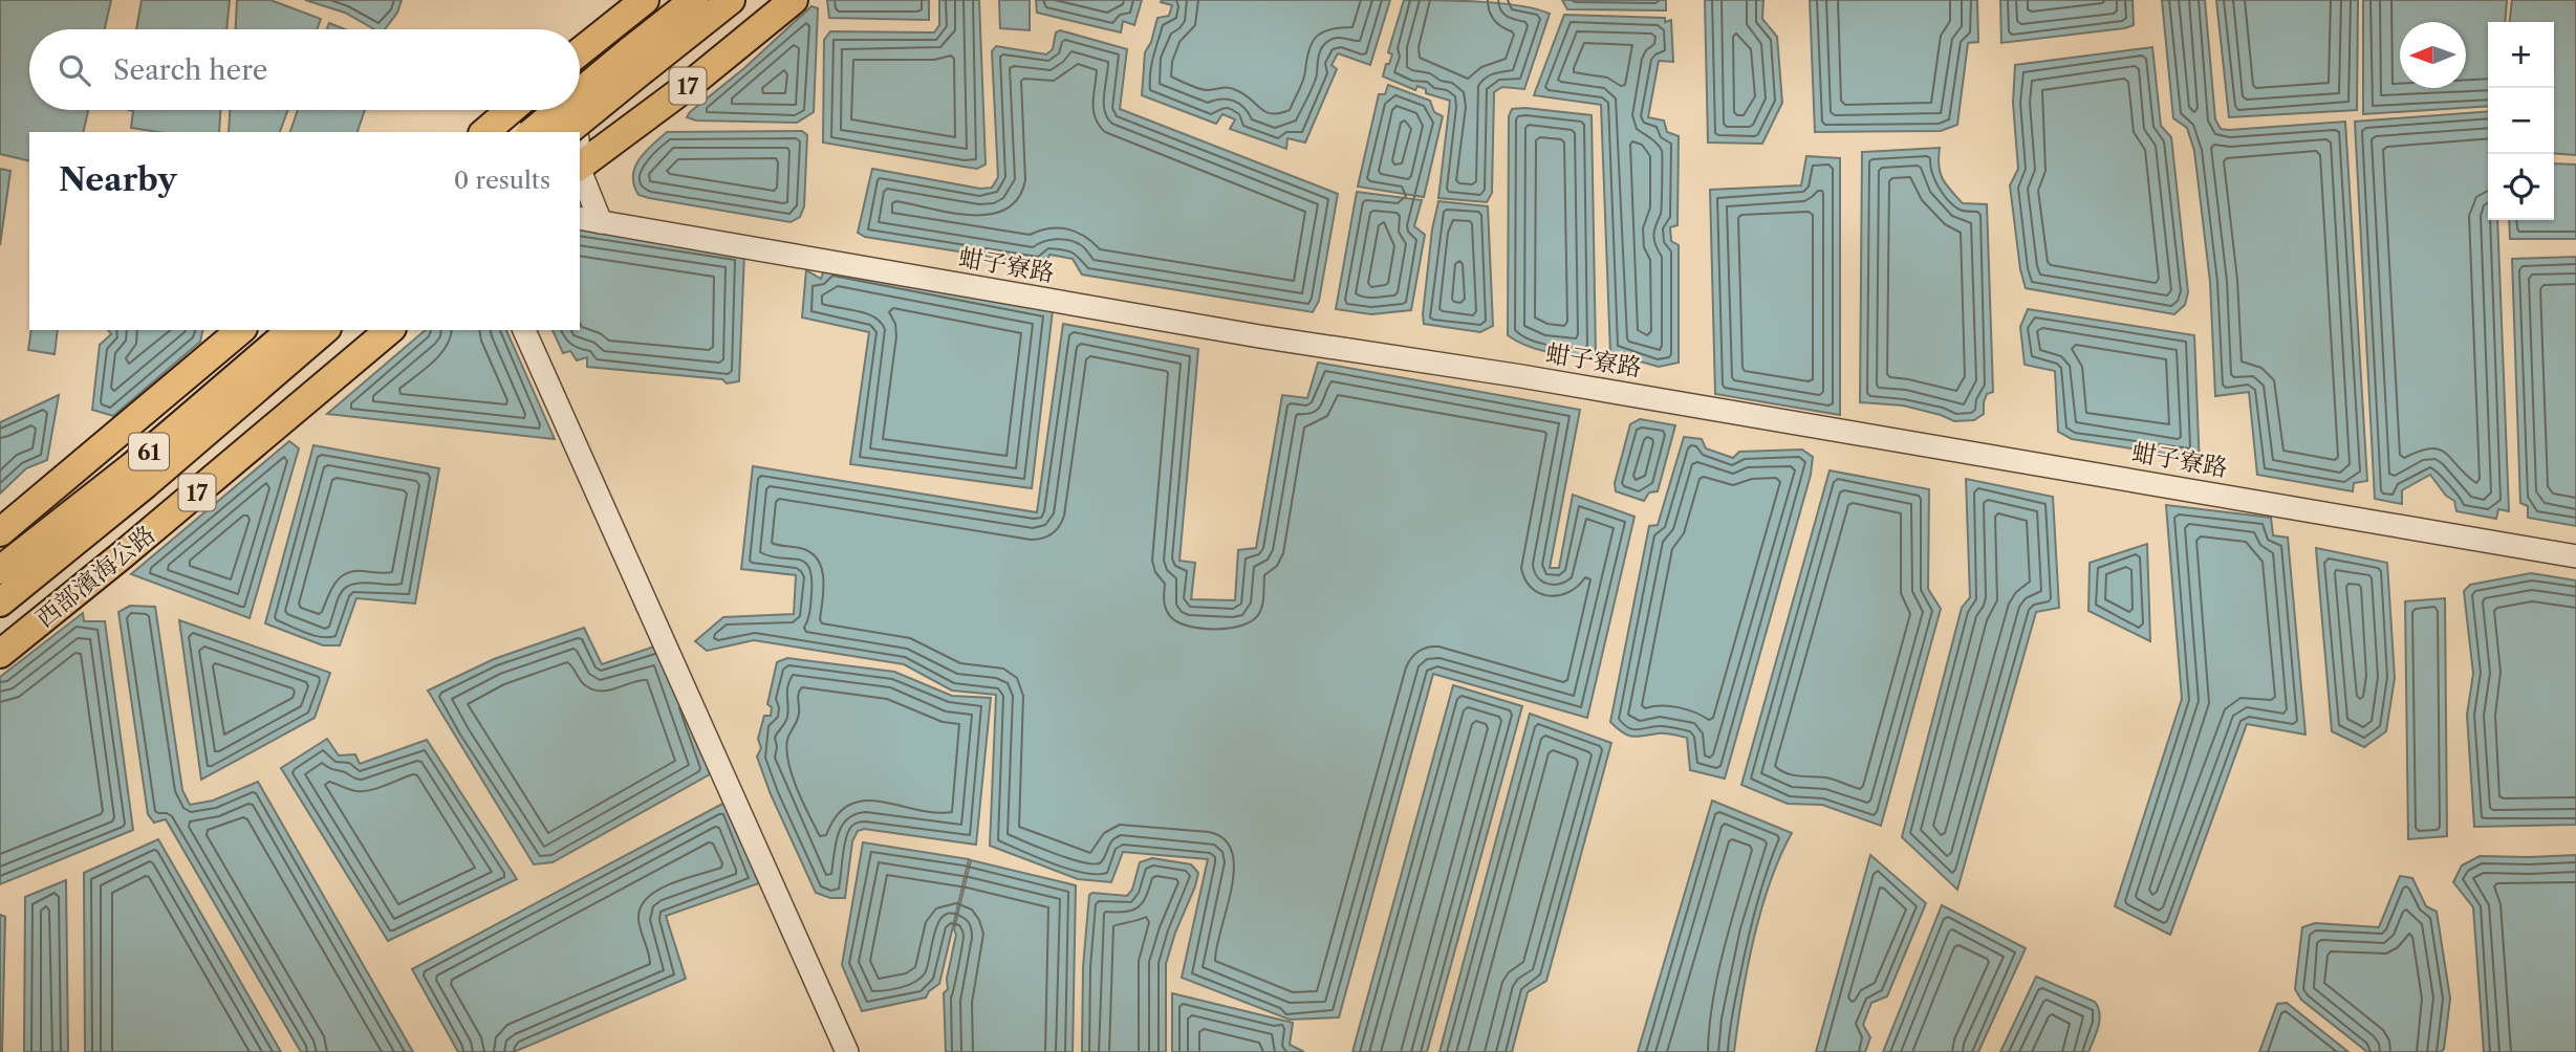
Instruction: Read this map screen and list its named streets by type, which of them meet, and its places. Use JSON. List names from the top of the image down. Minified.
{"streets":{"main road":["17","61","西部濱海公路"],"street":["蚶子寮路"]},"north":"left","page":{"map_buttons":["+","−"],"search":"Search here","heading":["Nearby","0 results"]}}
